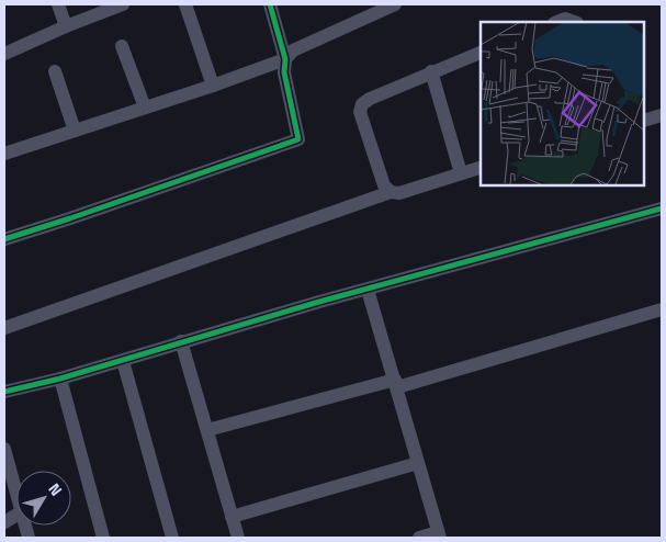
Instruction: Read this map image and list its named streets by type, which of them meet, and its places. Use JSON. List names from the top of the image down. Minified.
{"north":"top right"}
